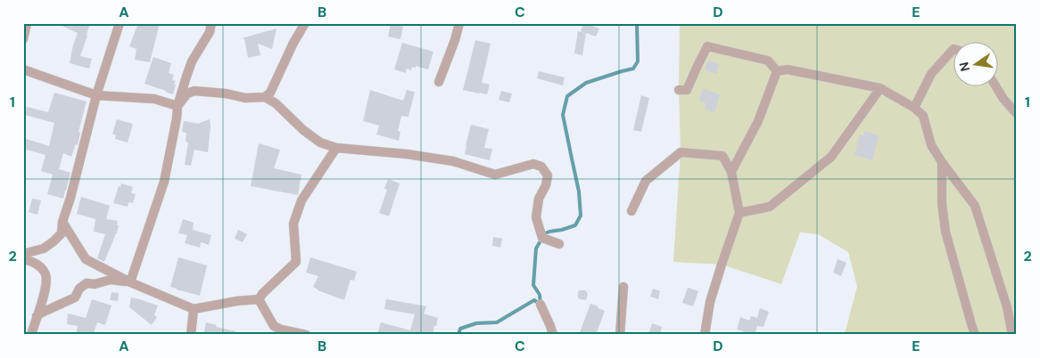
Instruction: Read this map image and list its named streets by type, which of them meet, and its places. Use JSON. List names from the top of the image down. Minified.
{"north":"left","grid":{"columns":["A","B","C","D","E"],"rows":["1","2"]}}
